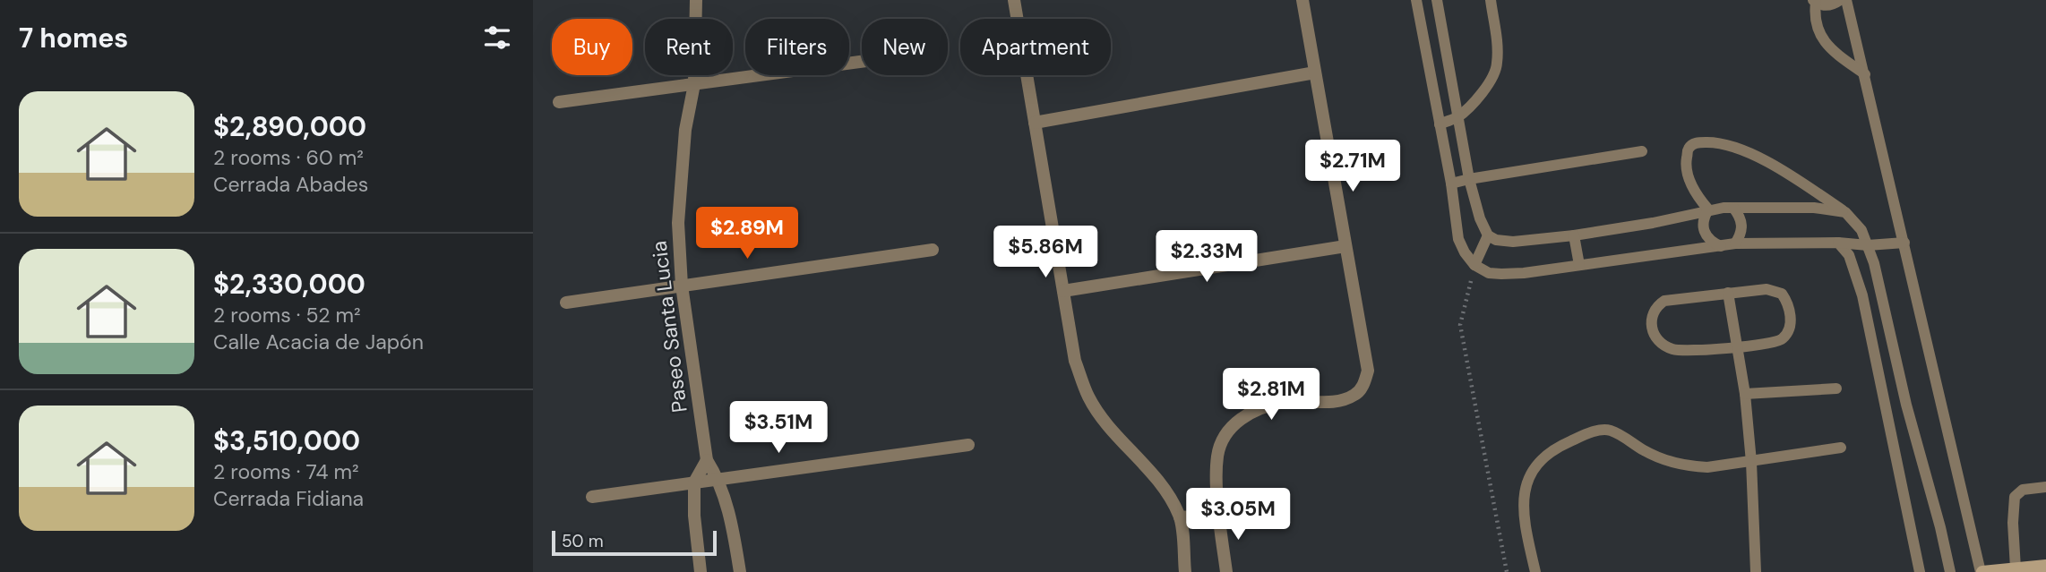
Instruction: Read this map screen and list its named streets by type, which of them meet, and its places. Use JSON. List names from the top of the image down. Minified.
{"streets":{"street":["Paseo Santa Lucia"]},"scale_bar":"50 m","page":{"heading":"7 homes","chip":["Buy","Rent","Filters","New","Apartment"],"list":[{"name":"$2,890,000","note":"2 rooms · 60 m² · Cerrada Abades"},{"name":"$2,330,000","note":"2 rooms · 52 m² · Calle Acacia de Japón"},{"name":"$3,510,000","note":"2 rooms · 74 m² · Cerrada Fidiana"}],"price":["$2.71M","$2.89M","$5.86M","$2.33M","$2.81M","$3.51M","$3.05M"],"scale":"50 m"}}
